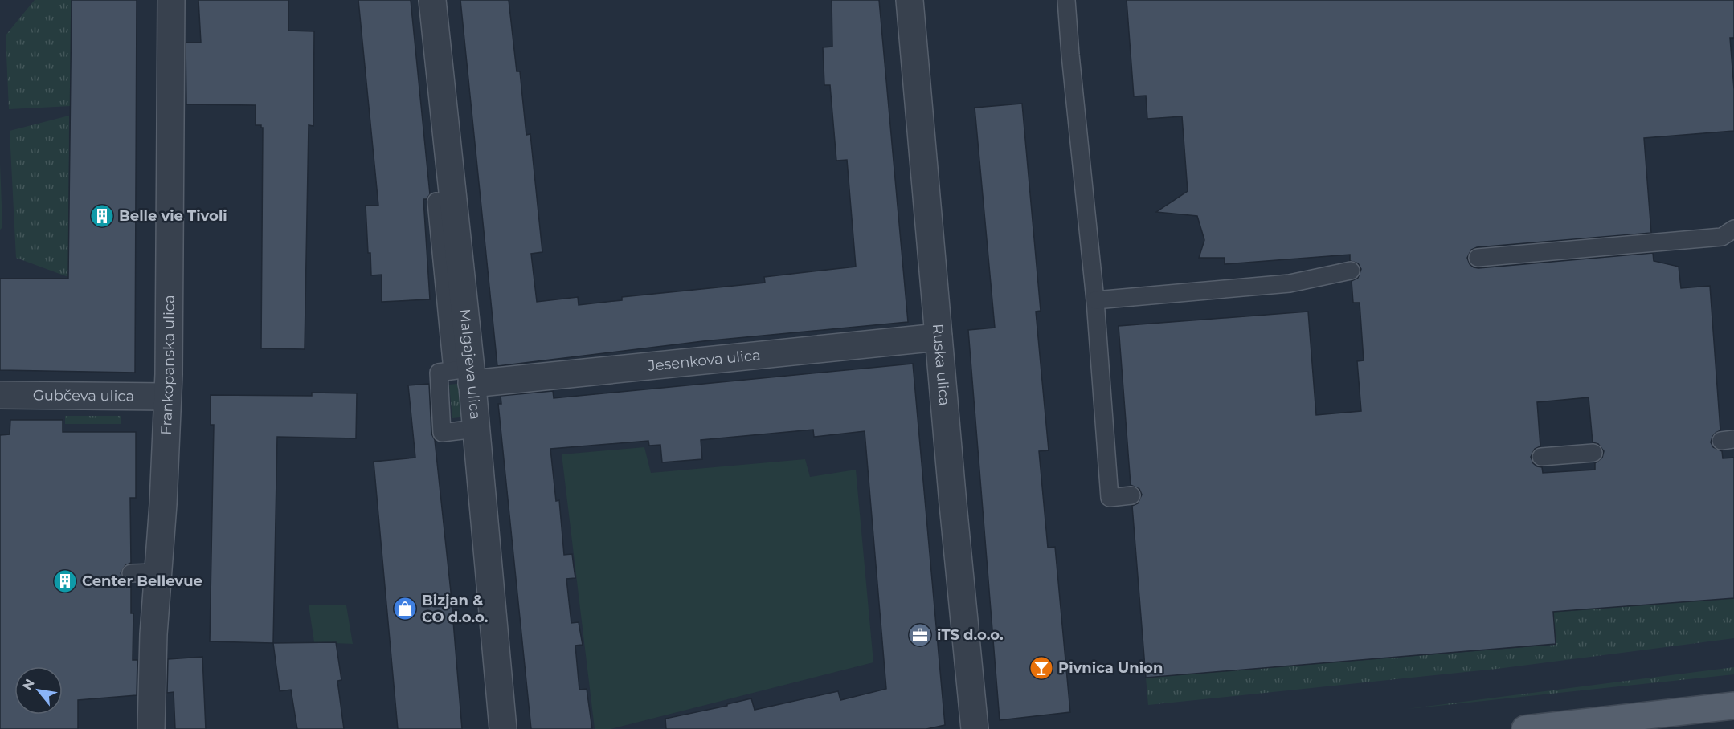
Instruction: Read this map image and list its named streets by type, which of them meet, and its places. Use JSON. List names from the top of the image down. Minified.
{"streets":{"street":["Jesenkova ulica","Frankopanska ulica","Malgajeva ulica","Ruska ulica","Gubčeva ulica"]},"crossings":[["Jesenkova ulica","Malgajeva ulica"],["Jesenkova ulica","Ruska ulica"],["Frankopanska ulica","Gubčeva ulica"]],"places":{"building":["Belle vie Tivoli","Center Bellevue"],"shop":["Bizjan & CO d.o.o."],"office":["iTS d.o.o."],"bar":["Pivnica Union"]},"north":"top left"}
